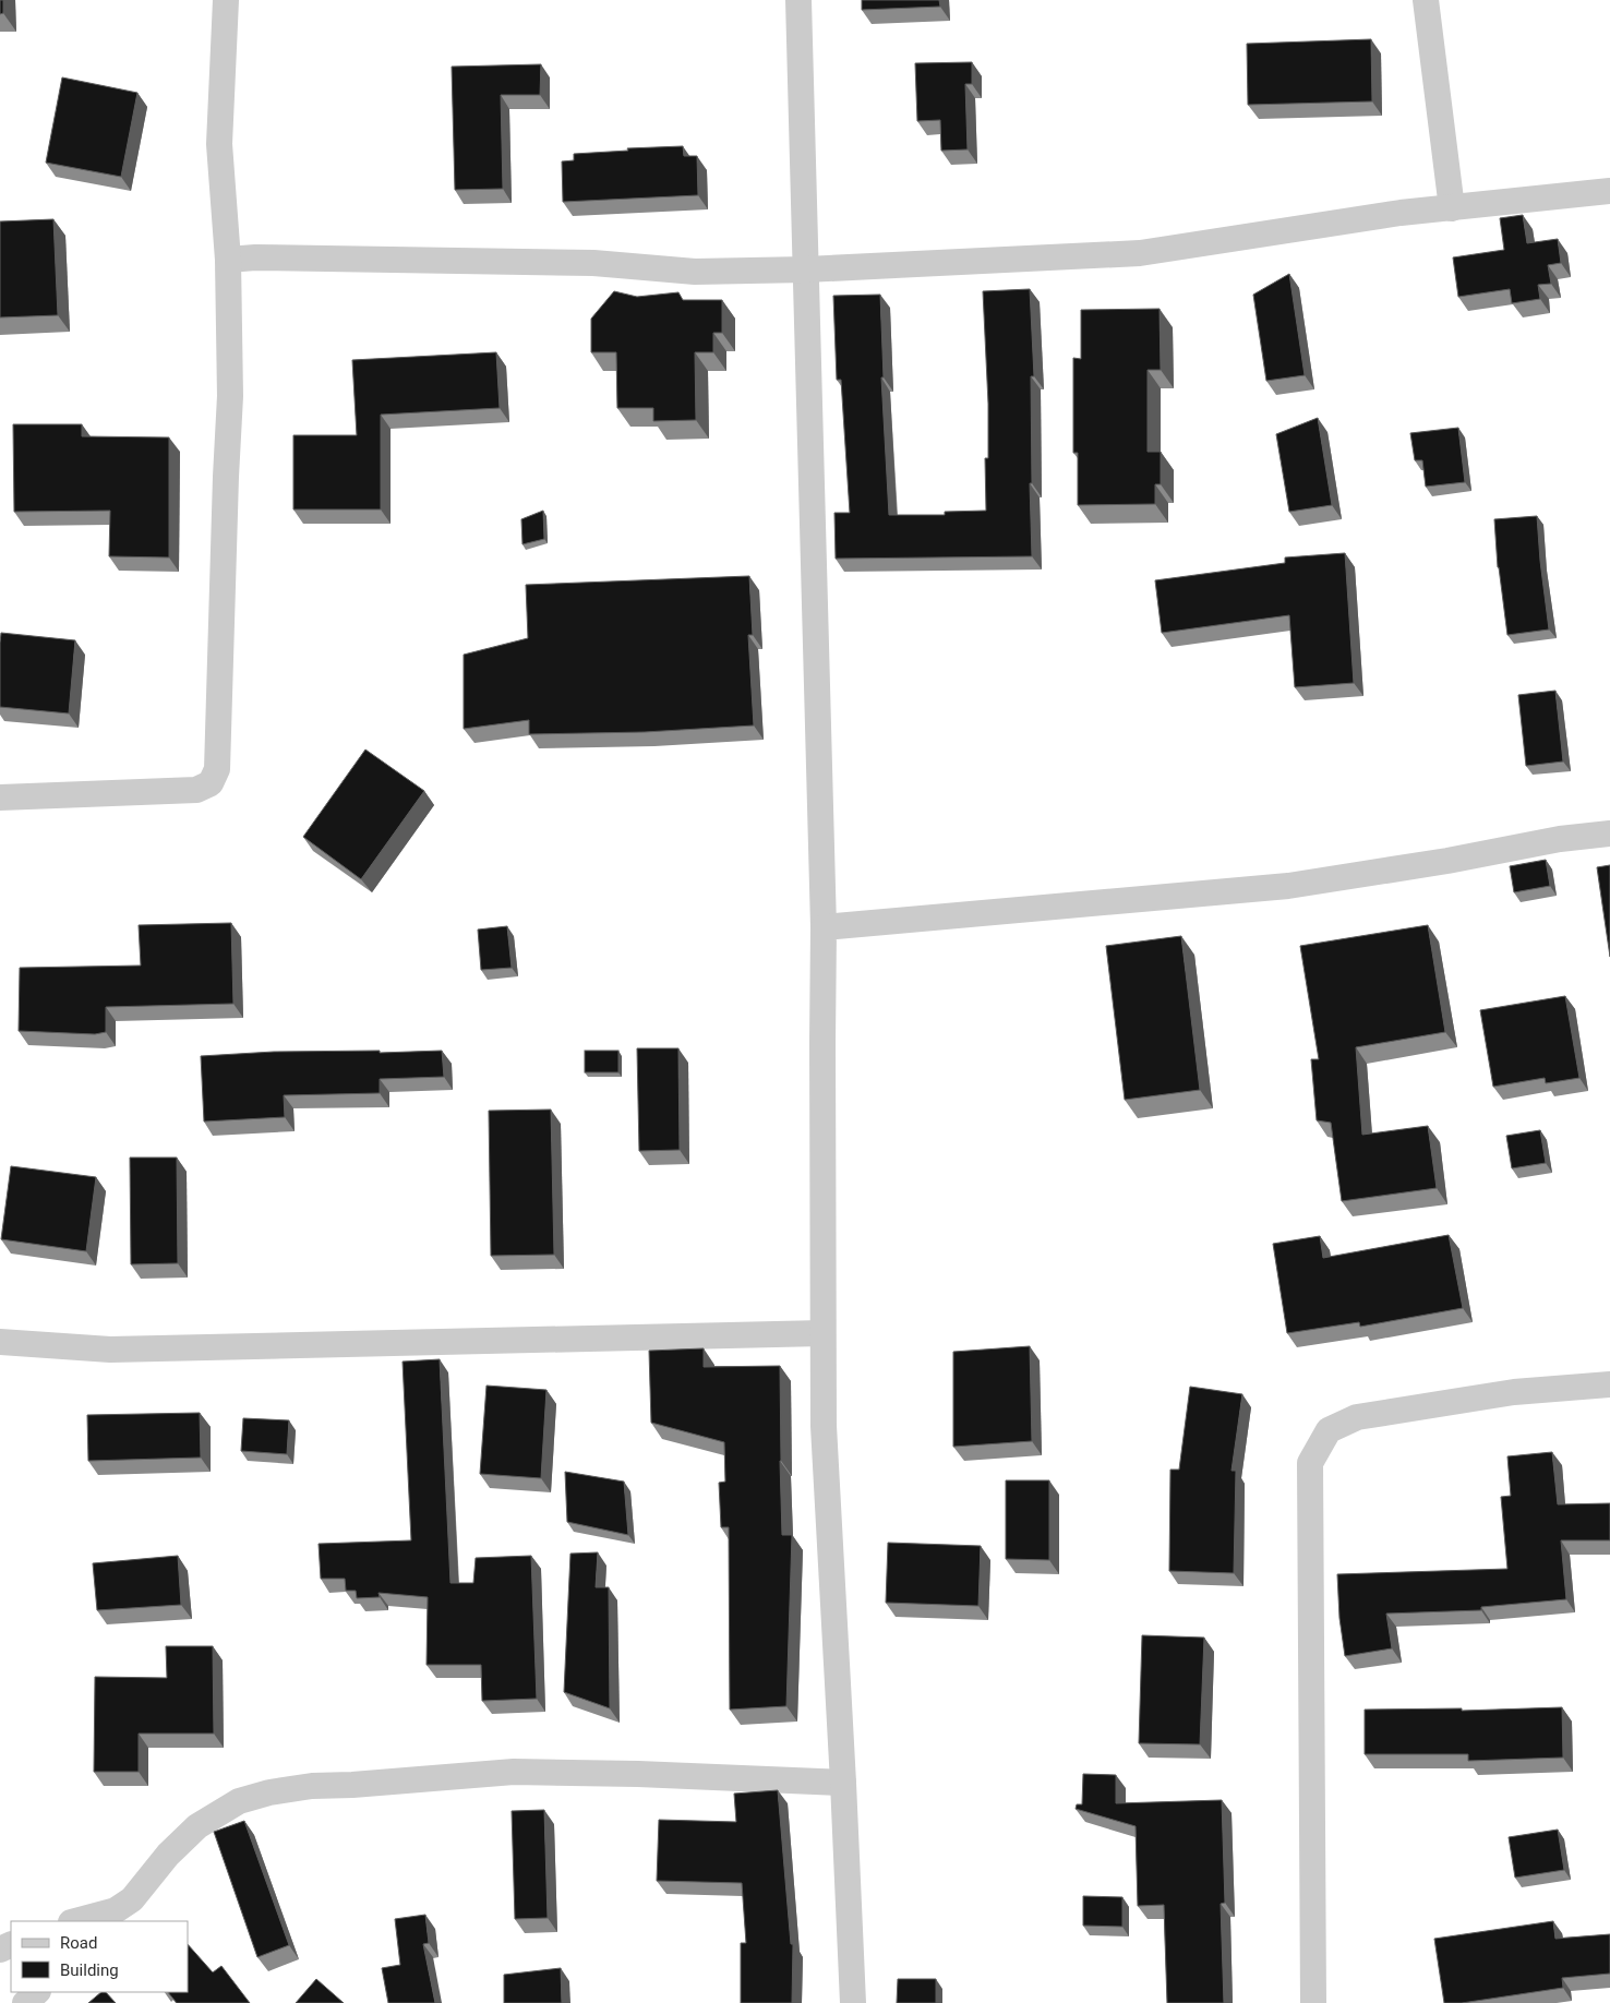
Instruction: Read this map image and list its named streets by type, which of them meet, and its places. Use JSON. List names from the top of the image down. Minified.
{"legend":["Road","Building"]}
